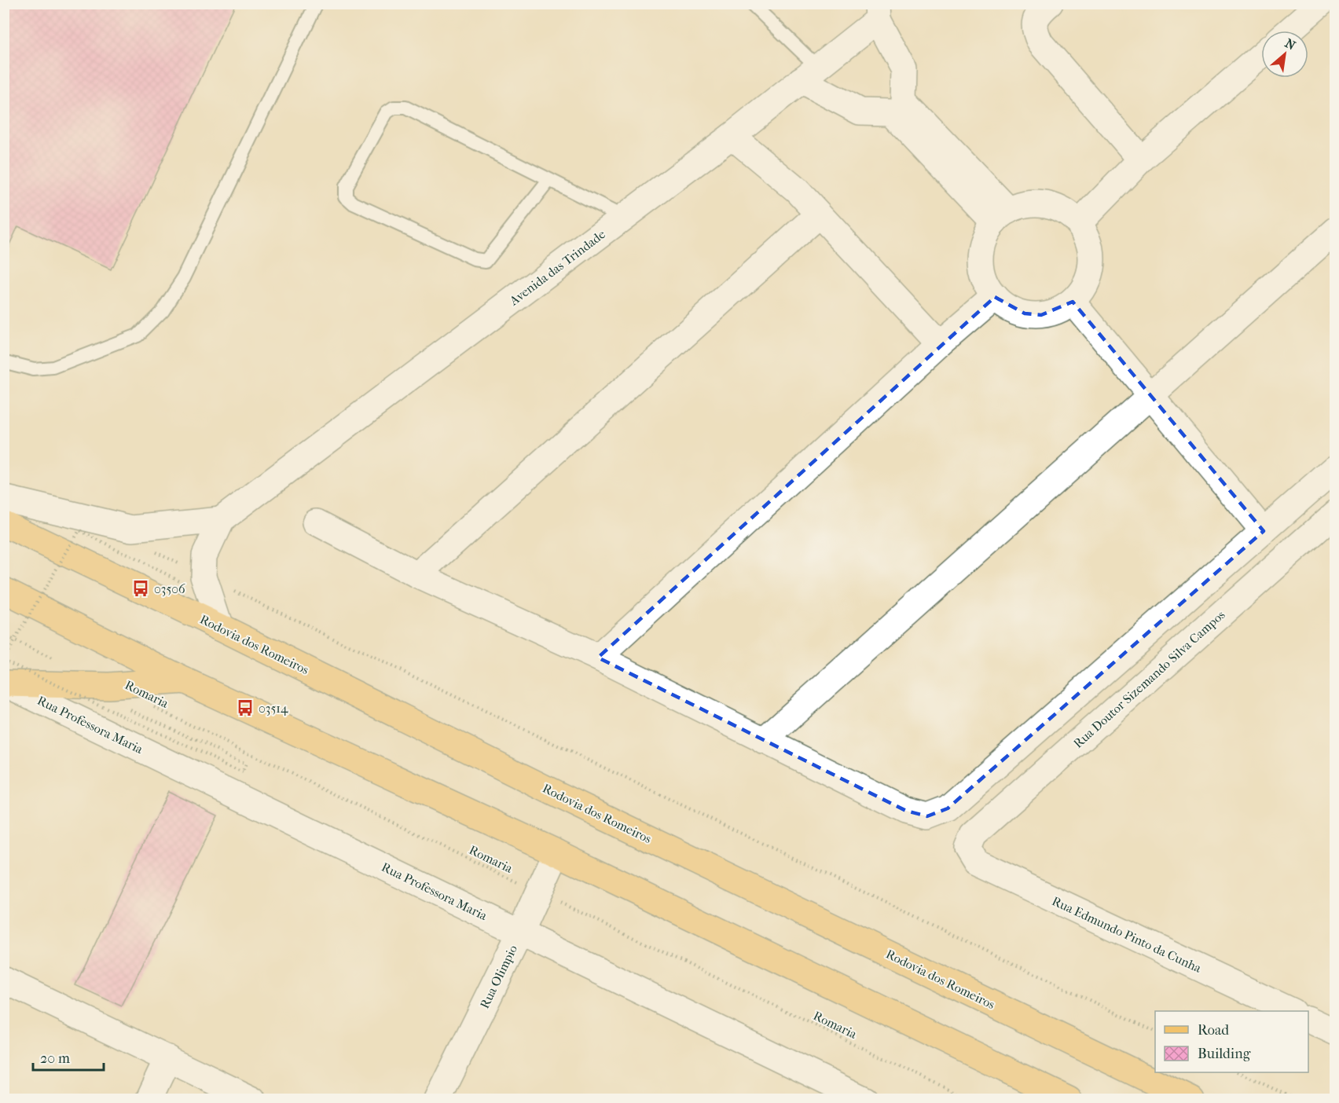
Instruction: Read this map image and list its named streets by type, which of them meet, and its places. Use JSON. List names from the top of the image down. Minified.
{"streets":{"main road":["Rodovia dos Romeiros"],"street":["Avenida das Trindade","Rua Doutor Sizemando Silva Campos","Rua Professora Maria","Rua Edmundo Pinto da Cunha","Rua Olimpio"],"path":["Romaria"]},"crossings":[["Avenida das Trindade","Rodovia dos Romeiros"],["Rua Doutor Sizemando Silva Campos","Rua Edmundo Pinto da Cunha"],["Romaria","Rua Olimpio"],["Rua Professora Maria","Rua Olimpio"]],"places":{"bus stop":["03506","03514"]},"legend":["Road","Building"],"scale_bar":"20 m","north":"top right"}
